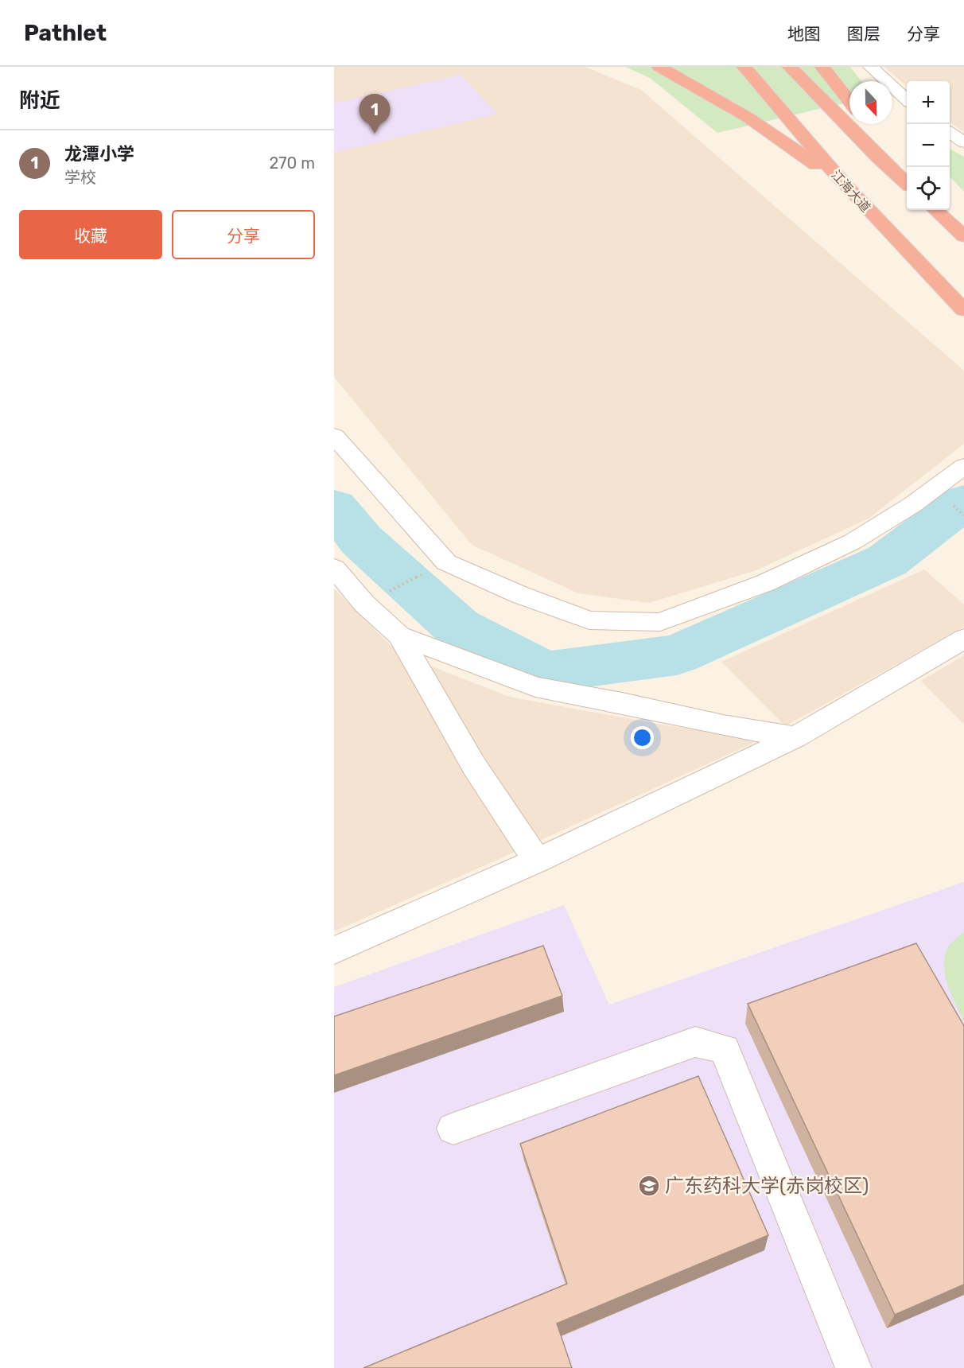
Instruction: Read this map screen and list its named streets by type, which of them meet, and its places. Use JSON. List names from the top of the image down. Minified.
{"streets":{"highway":["江海大道"]},"places":{"school or university":["广东药科大学(赤岗校区)"]},"north":"bottom","page":{"header":"Pathlet","nav":["地图","图层","分享"],"heading":"附近","map_buttons":["+","−"],"pins":"1","list":[{"mark":"1","name":"龙潭小学","note":"学校","value":"270 m"}],"buttons":["收藏","分享"]}}
